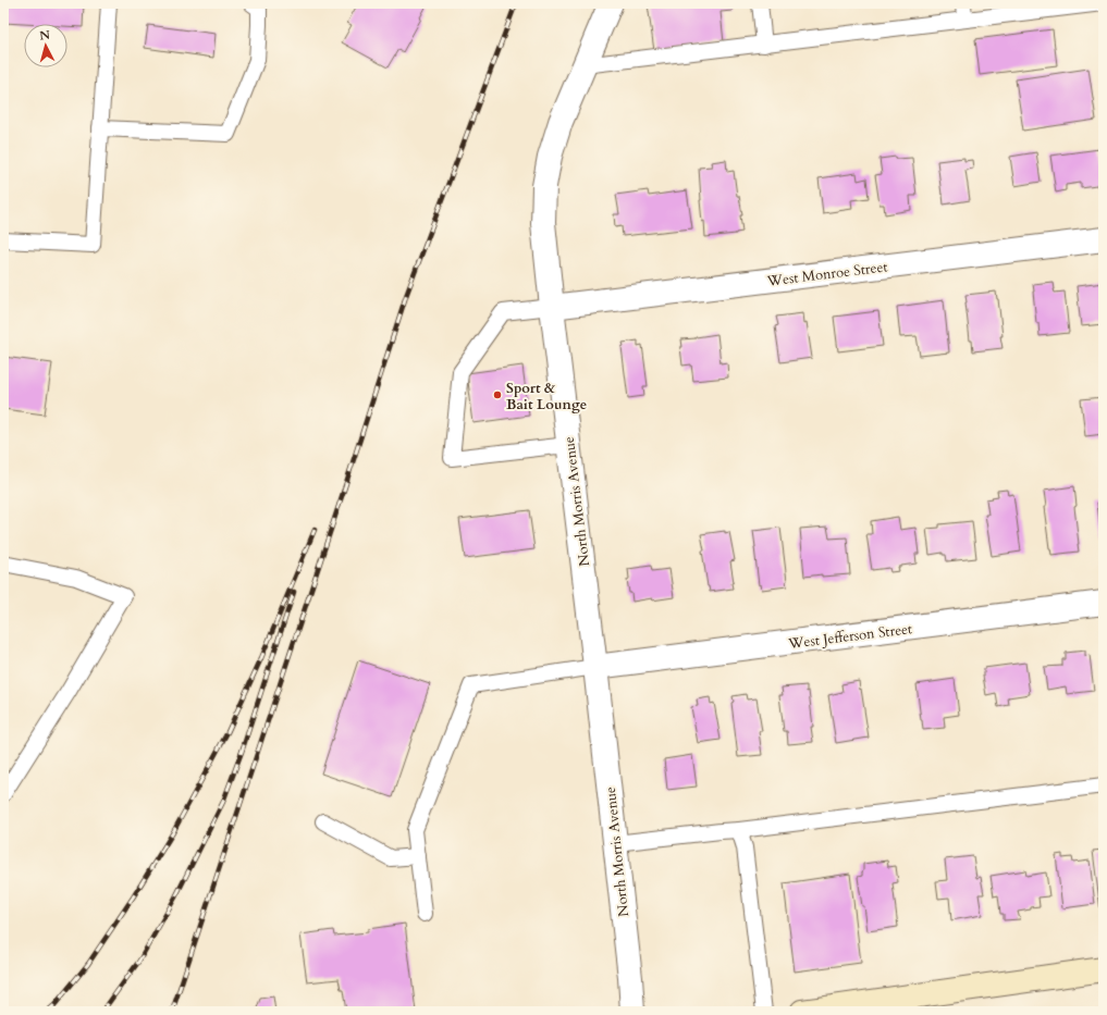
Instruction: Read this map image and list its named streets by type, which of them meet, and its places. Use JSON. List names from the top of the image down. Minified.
{"streets":{"street":["West Monroe Street","North Morris Avenue","West Jefferson Street"]},"crossings":[["West Monroe Street","North Morris Avenue"],["North Morris Avenue","West Jefferson Street"]],"places":["Sport & Bait Lounge"],"north":"top"}
